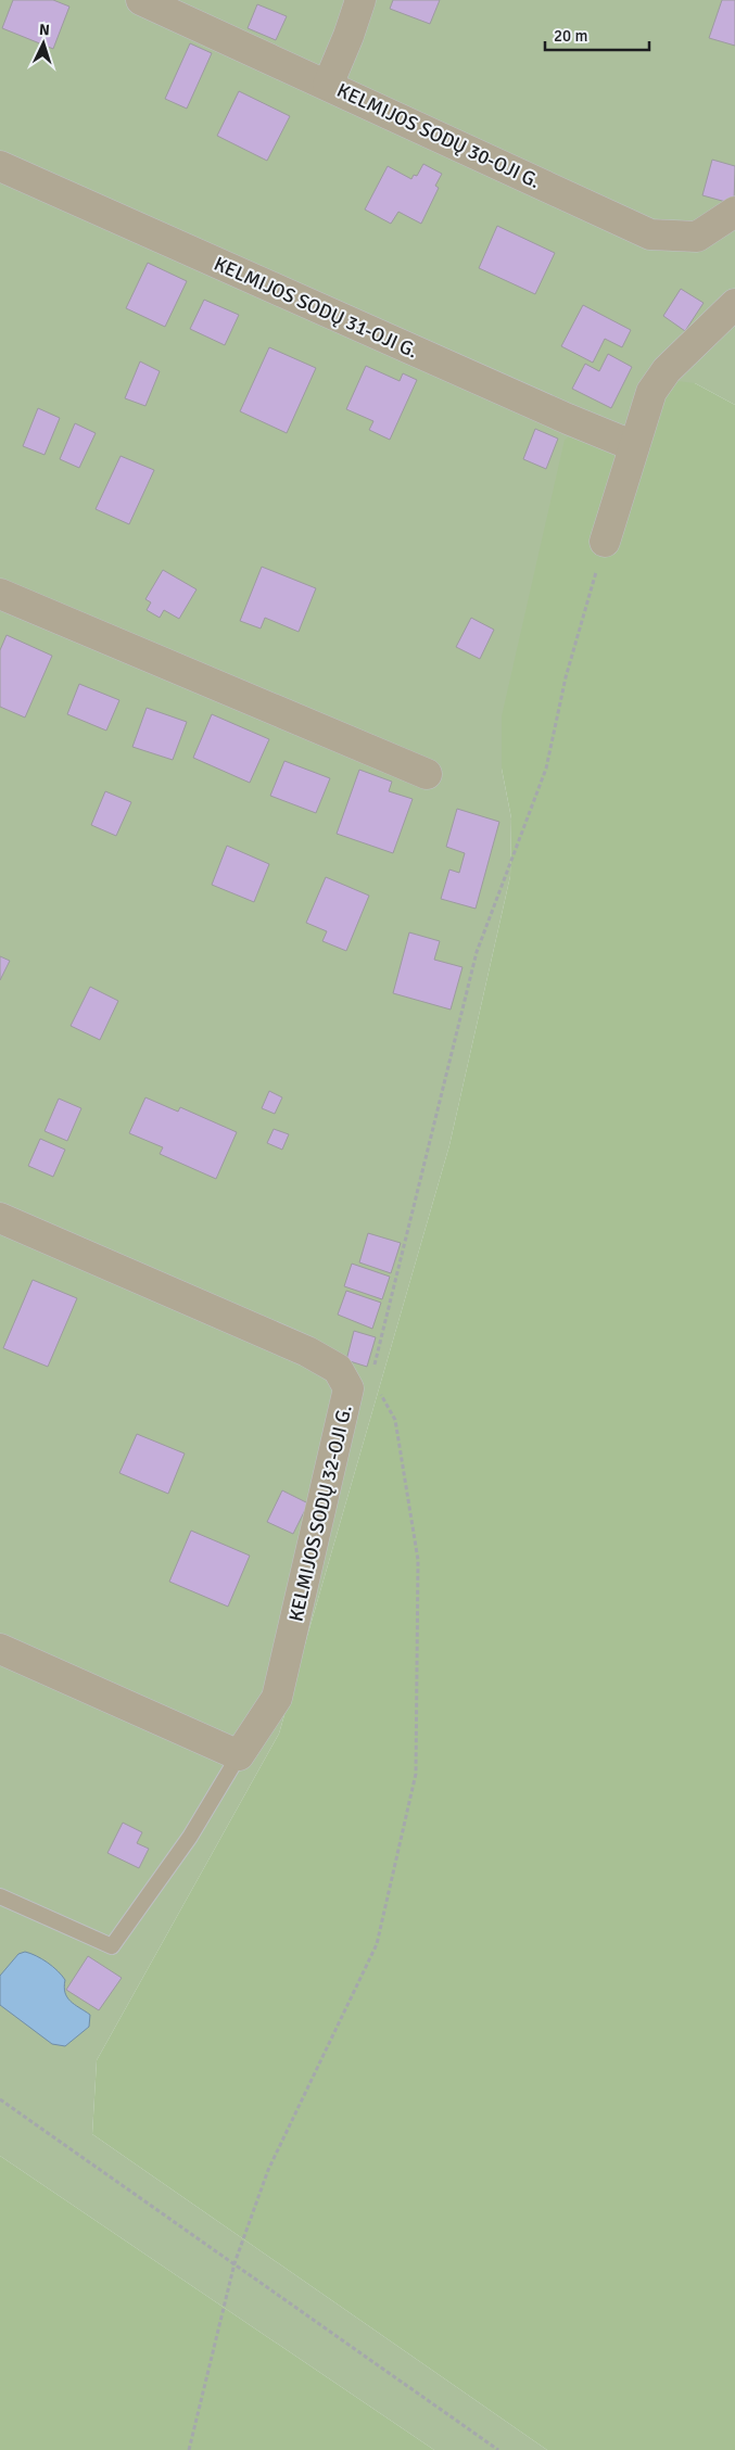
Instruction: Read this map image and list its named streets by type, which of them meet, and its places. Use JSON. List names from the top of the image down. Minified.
{"streets":{"street":["KELMIJOS SODŲ 30-OJI G.","KELMIJOS SODŲ 31-OJI G.","KELMIJOS SODŲ 32-OJI G."]},"scale_bar":"20 m","north":"top"}
